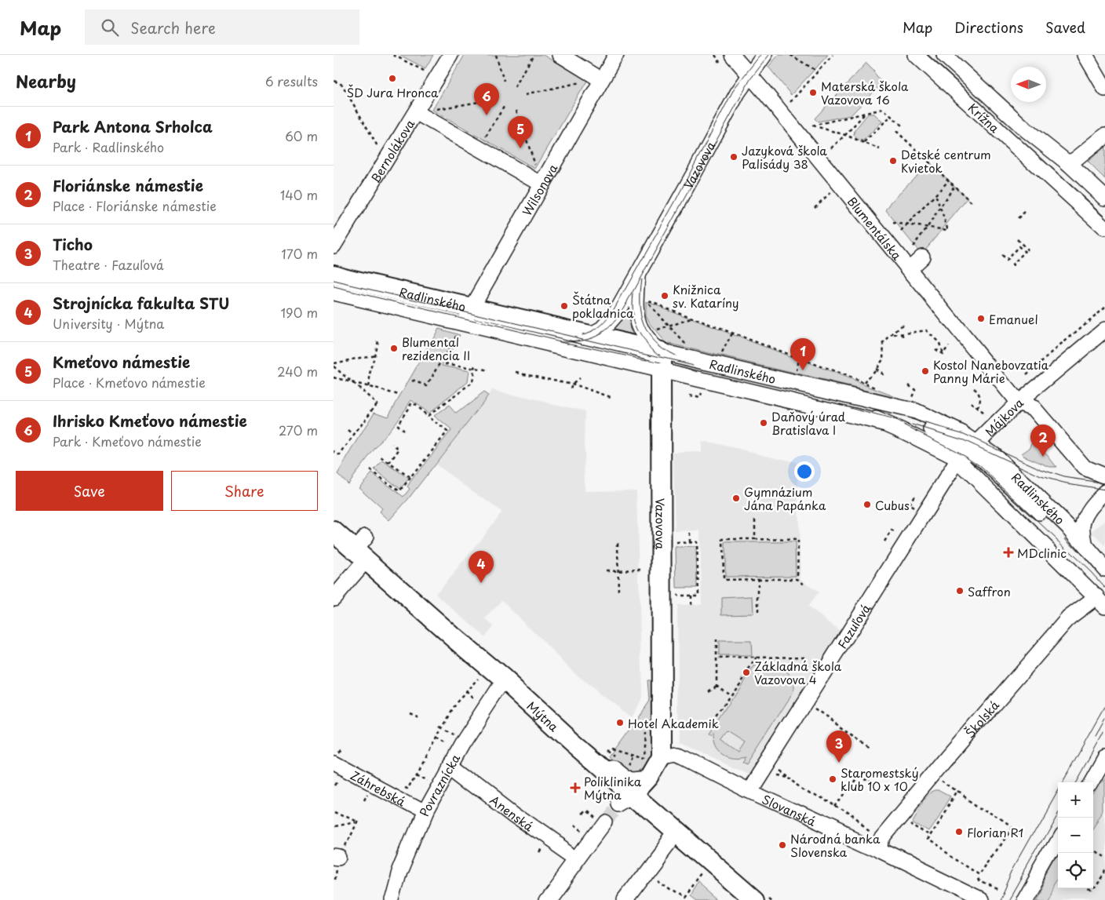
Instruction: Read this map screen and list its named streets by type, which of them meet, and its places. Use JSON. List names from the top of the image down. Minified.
{"streets":{"main road":["Vazovova","Radlinského","Mýtna"],"street":["Krížna","Bernolákova","Wilsonova","Blumentálska","Májkova","Fazuľová","Školská","Povraznícka","Záhrebská","Slovanská","Anenská"]},"crossings":[["Vazovova","Blumentálska"],["Vazovova","Radlinského"],["Vazovova","Mýtna"],["Vazovova","Slovanská"],["Wilsonova","Radlinského"],["Blumentálska","Májkova"],["Radlinského","Májkova"],["Radlinského","Fazuľová"],["Radlinského","Školská"],["Májkova","Fazuľová"],["Fazuľová","Slovanská"],["Mýtna","Povraznícka"],["Školská","Slovanská"],["Povraznícka","Záhrebská"],["Povraznícka","Anenská"]],"places":{"other":["ŠD Jura Hronca","Materská škola Vazovova 16","Jazyková škola Palisády 38","Detské centrum Kvietok","Knižnica sv. Kataríny","Štátna pokladnica","Emanuel","Blumental rezidencia II","Kostol Nanebovzatia Panny Márie","Daňový úrad Bratislava I","Gymnázium Jána Papánka","Cubus","Saffron","Základná škola Vazovova 4","Hotel Akademik","Staromestský klub 10 x 10","Florian R1","Národná banka Slovenska"],"health":["MDclinic","Poliklinika Mýtna"]},"north":"left","page":{"header":"Map","search":"Search here","nav":["Map","Directions","Saved"],"heading":["Nearby","6 results"],"pins":["6","5","1","2","4","3"],"list":[{"mark":"1","name":"Park Antona Srholca","note":"Park · Radlinského","value":"60 m"},{"mark":"2","name":"Floriánske námestie","note":"Place · Floriánske námestie","value":"140 m"},{"mark":"3","name":"Ticho","note":"Theatre · Fazuľová","value":"170 m"},{"mark":"4","name":"Strojnícka fakulta STU","note":"University · Mýtna","value":"190 m"},{"mark":"5","name":"Kmeťovo námestie","note":"Place · Kmeťovo námestie","value":"240 m"},{"mark":"6","name":"Ihrisko Kmeťovo námestie","note":"Park · Kmeťovo námestie","value":"270 m"}],"buttons":["Save","Share"],"map_buttons":["+","−"]}}
